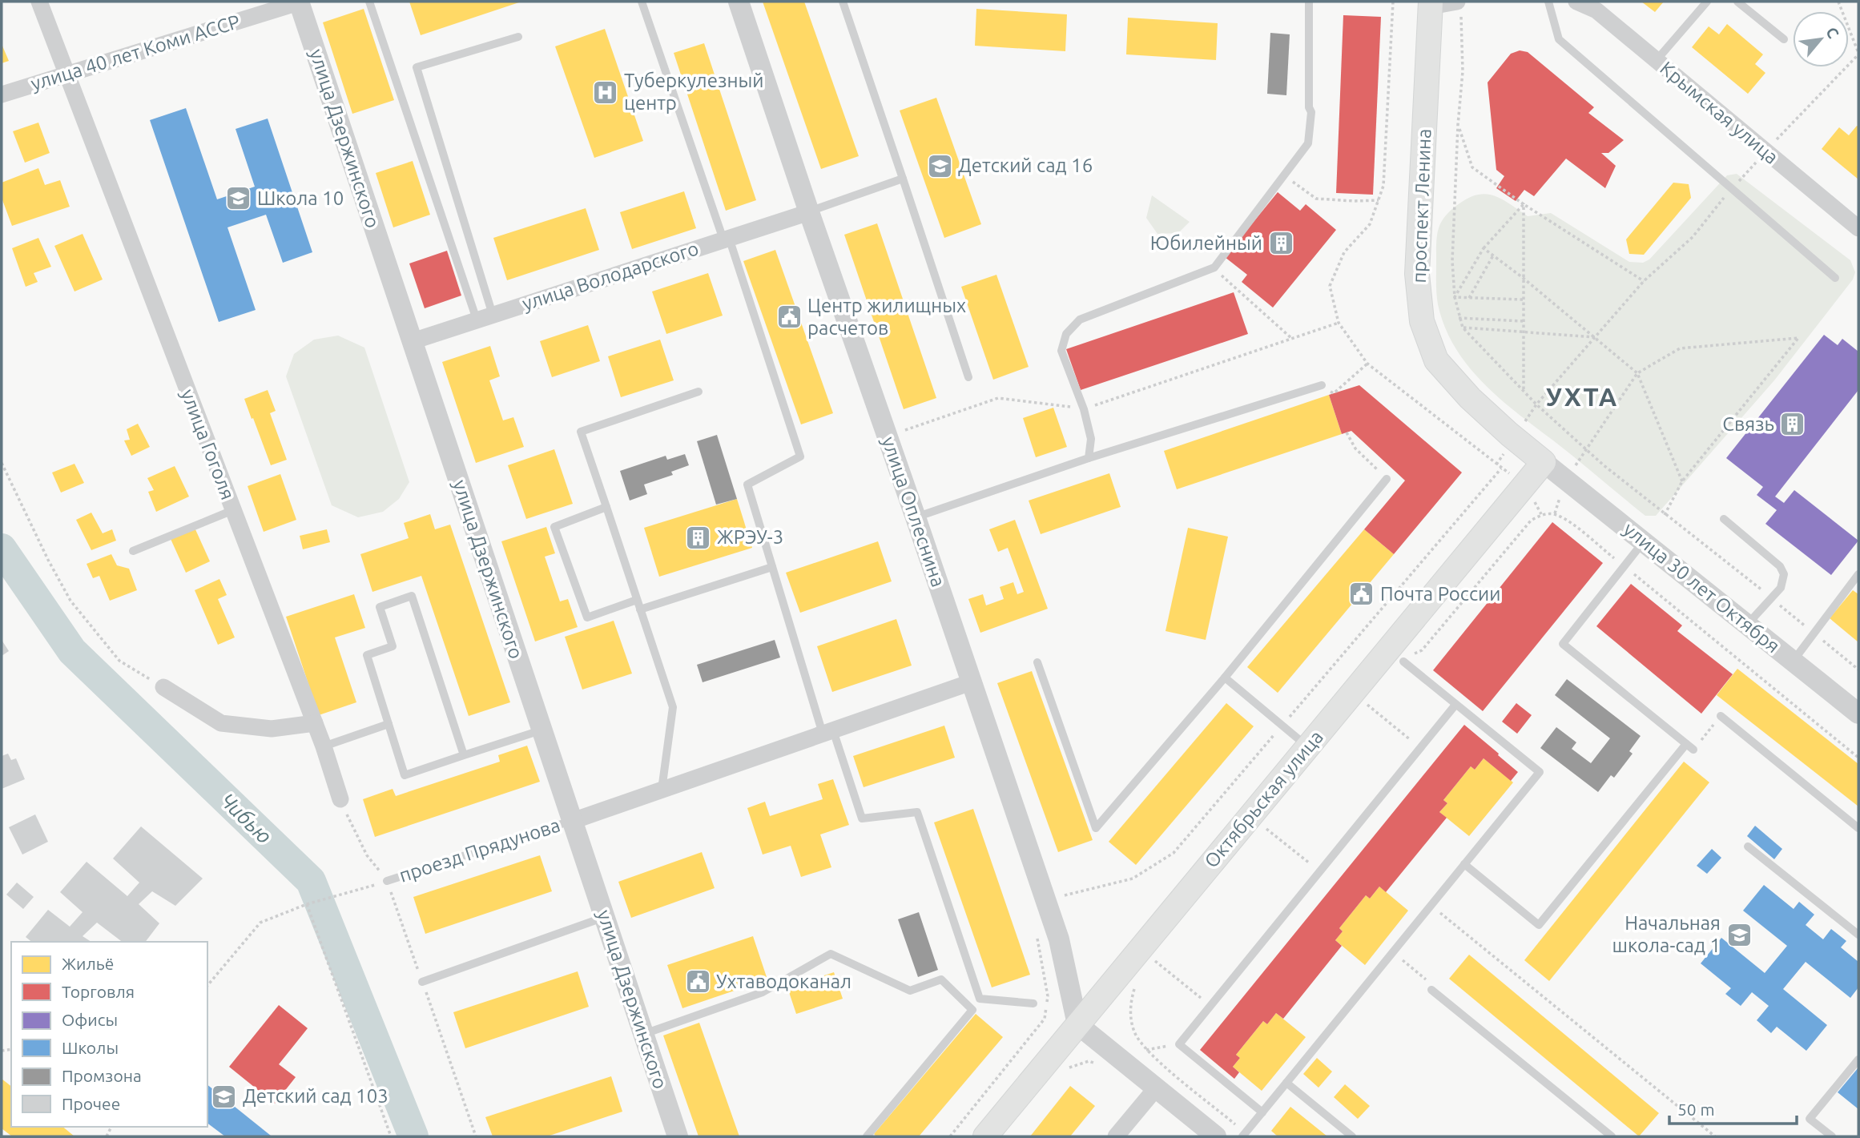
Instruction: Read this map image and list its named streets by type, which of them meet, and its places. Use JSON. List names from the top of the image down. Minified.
{"streets":{"main road":["проспект Ленина","Октябрьская улица"],"street":["улица 40 лет Коми АССР","Крымская улица","улица Дзержинского","улица Володарского","улица Гоголя","улица Оплеснина","улица 30 лет Октября"],"lane":["проезд Прядунова"]},"crossings":[["улица 40 лет Коми АССР","улица Дзержинского"],["улица 40 лет Коми АССР","улица Гоголя"],["улица Дзержинского","улица Володарского"],["улица Дзержинского","проезд Прядунова"],["проспект Ленина","улица 30 лет Октября"],["проспект Ленина","Октябрьская улица"],["улица Володарского","улица Оплеснина"],["улица Оплеснина","Октябрьская улица"],["улица 30 лет Октября","Октябрьская улица"]],"districts":["УХТА"],"water":["Чибью"],"places":{"hospital":["Туберкулезный центр"],"school or university":["Детский сад 16","Школа 10","Начальная школа-сад 1","Детский сад 103"],"building":["Юбилейный","Связь","ЖРЭУ-3"],"public building":["Центр жилищных расчетов","Почта России","Ухтаводоканал"]},"legend":["Жильё","Торговля","Офисы","Школы","Промзона","Прочее"],"scale_bar":"50 m","north":"top right"}
